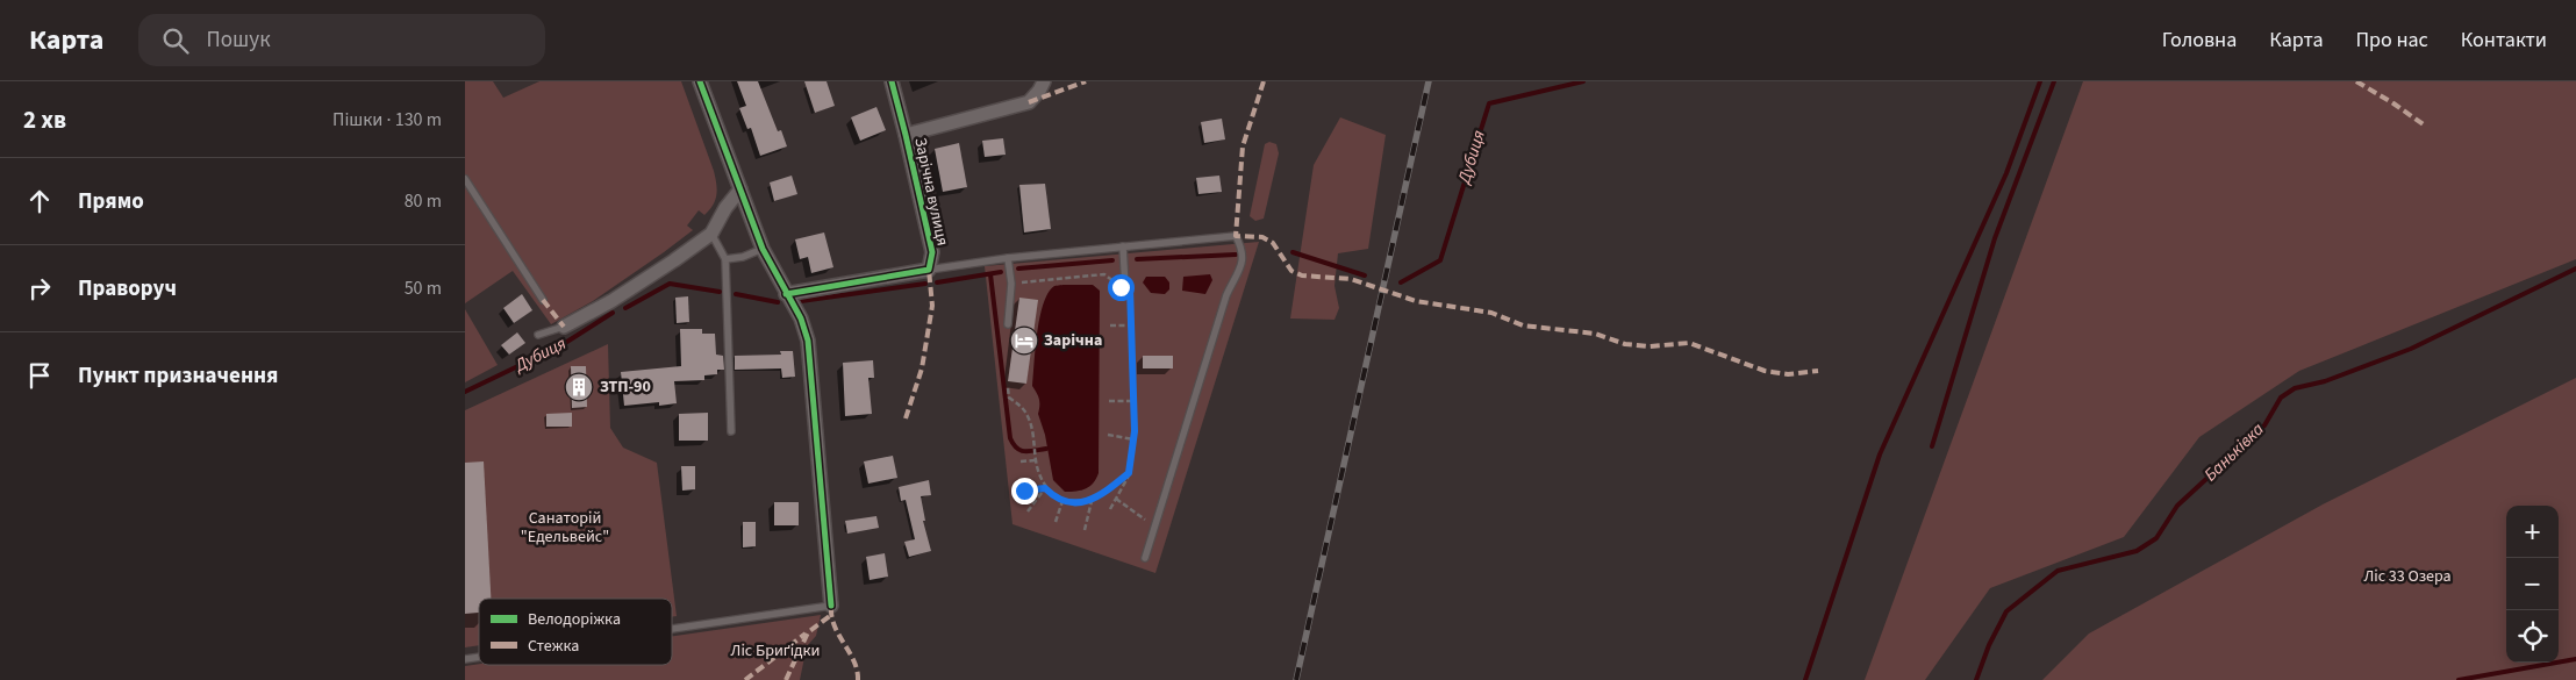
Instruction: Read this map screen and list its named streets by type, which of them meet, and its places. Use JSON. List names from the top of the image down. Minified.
{"streets":{"street":["Зарічна вулиця"]},"water":["Дубиця","Баньківка"],"parks":["Санаторій \"Едельвейс\"","Ліс 33 Озера","Ліс Бриґідки"],"places":{"hotel":["Зарічна"],"building":["ЗТП-90"]},"legend":["Велодоріжка","Стежка"],"page":{"header":"Карта","search":"Пошук","nav":["Головна","Карта","Про нас","Контакти"],"heading":["2 хв","Пішки · 130 m"],"list":[["Прямо","80 m"],["Праворуч","50 m"],"Пункт призначення"],"map_buttons":["+","−"]}}
